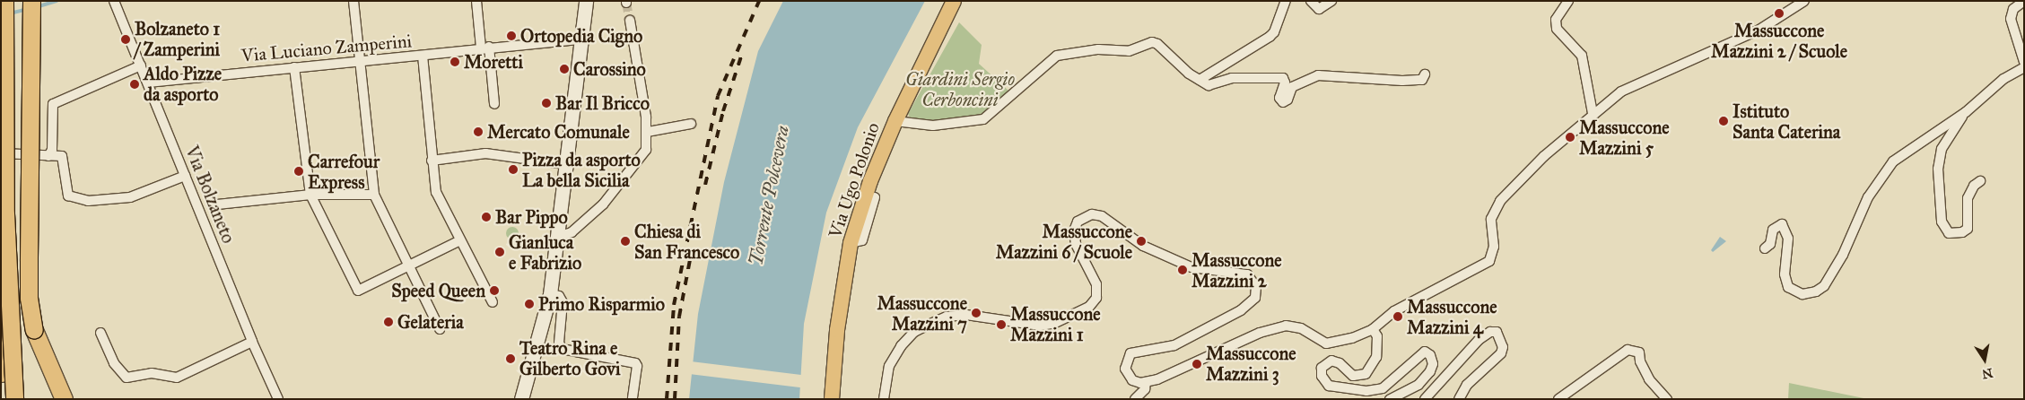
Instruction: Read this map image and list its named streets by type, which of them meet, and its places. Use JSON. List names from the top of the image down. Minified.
{"streets":{"main road":["Via Ugo Polonio"],"street":["Via Luciano Zamperini","Via Bolzaneto"]},"crossings":[["Via Luciano Zamperini","Via Bolzaneto"]],"water":["Torrente Polcevera"],"parks":["Giardini Sergio Cerboncini"],"places":["Massuccone Mazzini 2 / Scuole","Ortopedia Cigno","Bolzaneto 1 / Zamperini","Moretti","Carossino","Aldo Pizze da asporto","Bar Il Bricco","Istituto Santa Caterina","Mercato Comunale","Massuccone Mazzini 5","Pizza da asporto La bella Sicilia","Carrefour Express","Bar Pippo","Chiesa di San Francesco","Massuccone Mazzini 6 / Scuole","Gianluca e Fabrizio","Massuccone Mazzini 2","Speed Queen","Primo Risparmio","Massuccone Mazzini 7","Massuccone Mazzini 4","Gelateria","Massuccone Mazzini 1","Teatro Rina e Gilberto Govi","Massuccone Mazzini 3"],"north":"bottom"}
